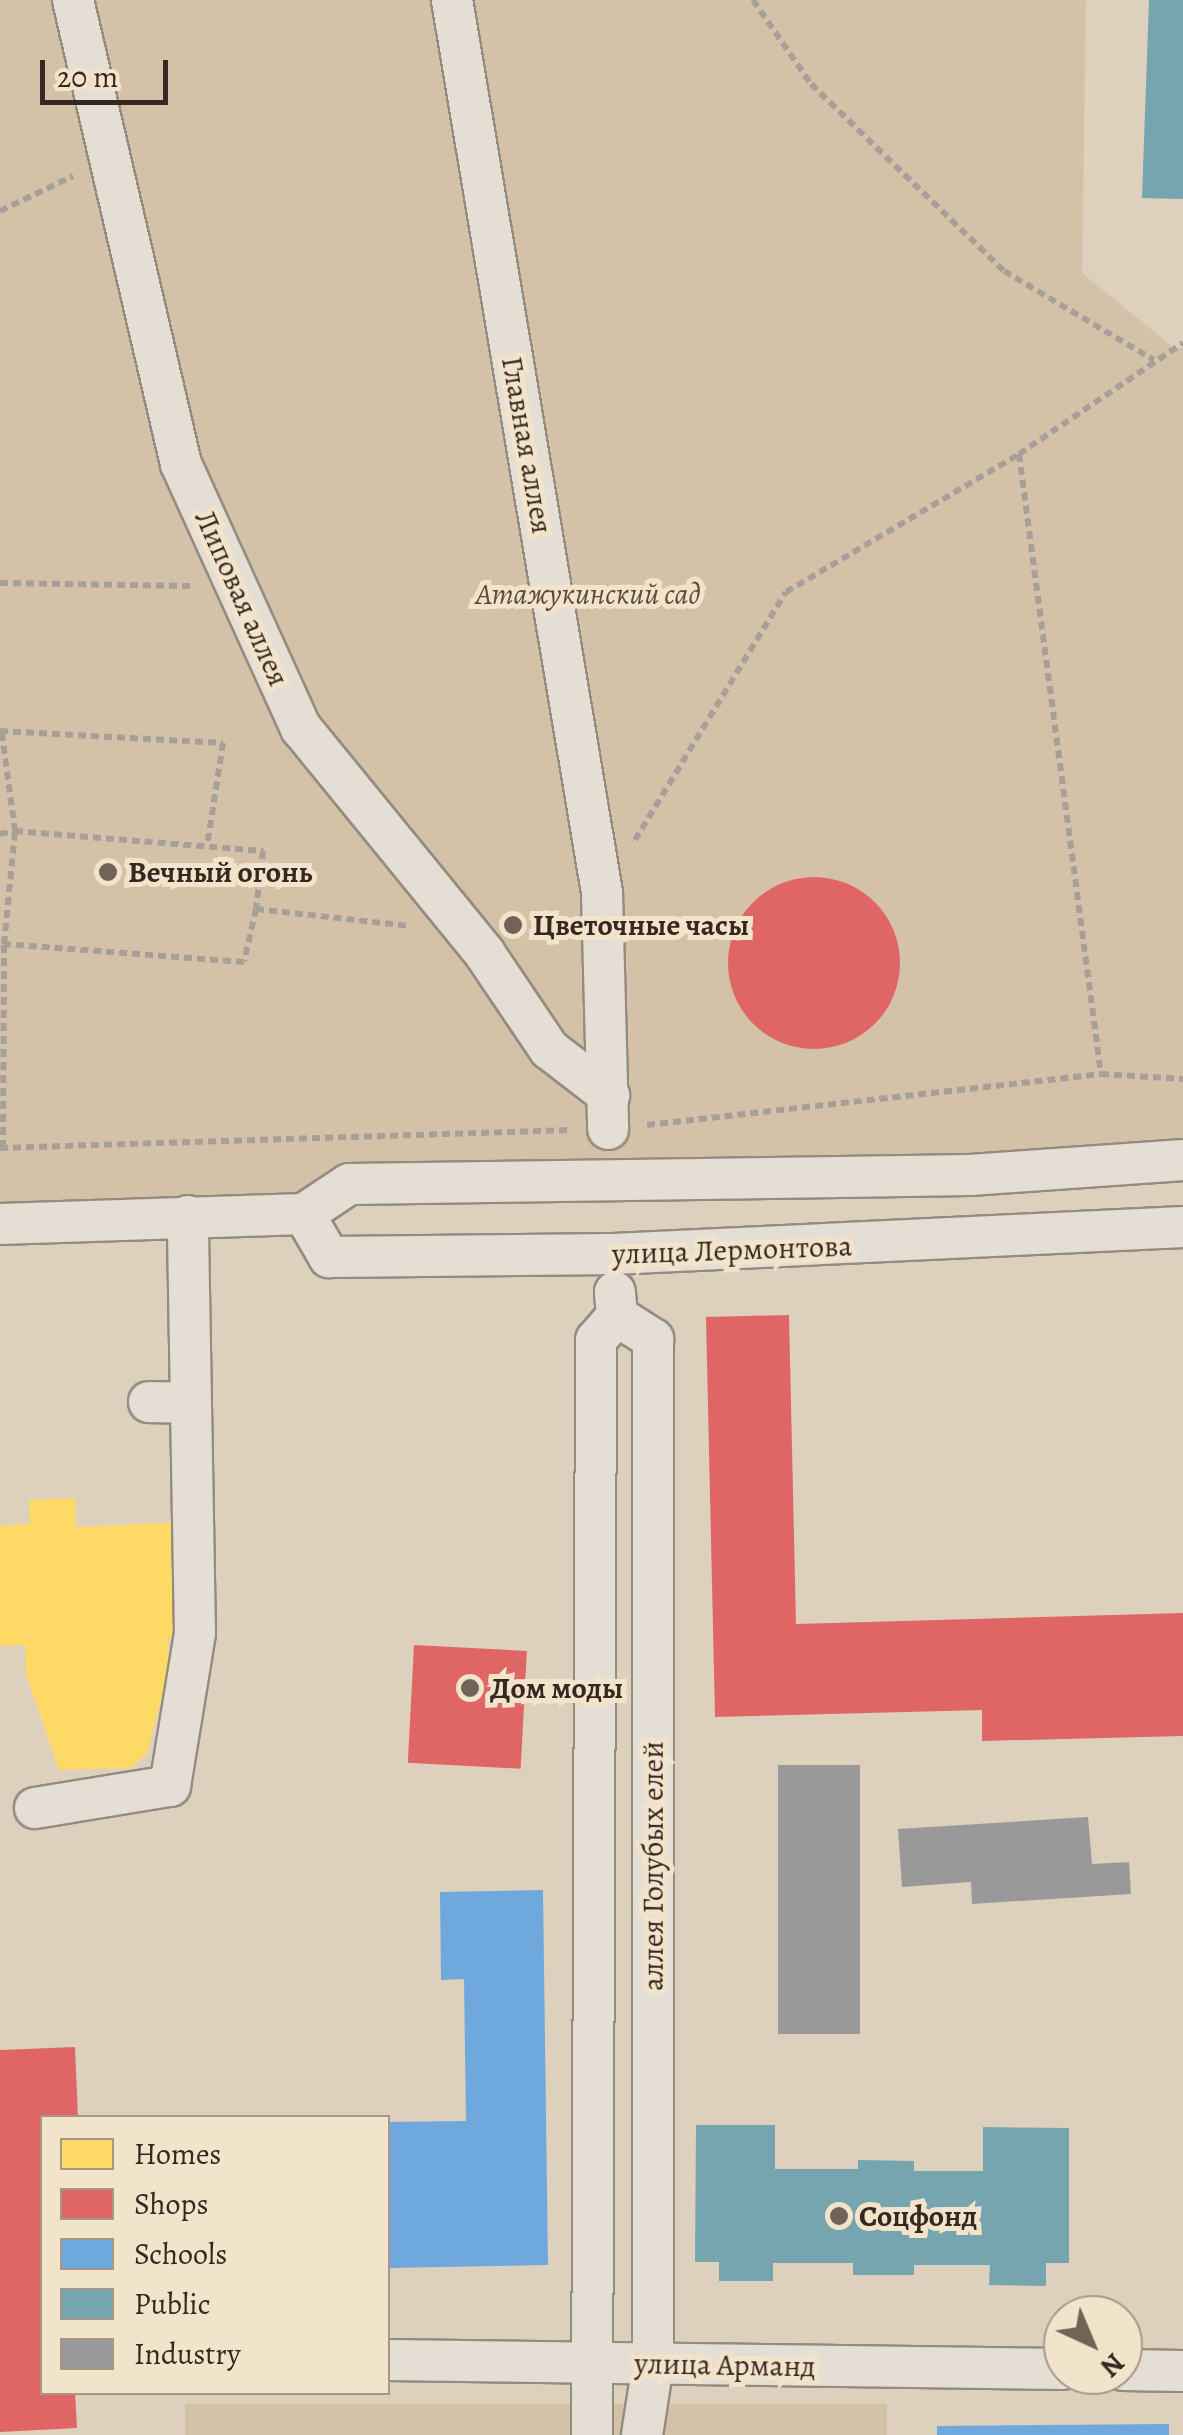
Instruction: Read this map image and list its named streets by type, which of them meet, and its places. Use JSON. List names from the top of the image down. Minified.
{"streets":{"street":["Главная аллея","Липовая аллея","улица Лермонтова","аллея Голубых елей","улица Арманд"]},"crossings":[["Главная аллея","Липовая аллея"],["аллея Голубых елей","улица Арманд"]],"parks":["Атажукинский сад"],"places":["Вечный огонь","Цветочные часы","Дом моды","Соцфонд"],"legend":["Homes","Shops","Schools","Public","Industry"],"scale_bar":"20 m","north":"bottom right"}
